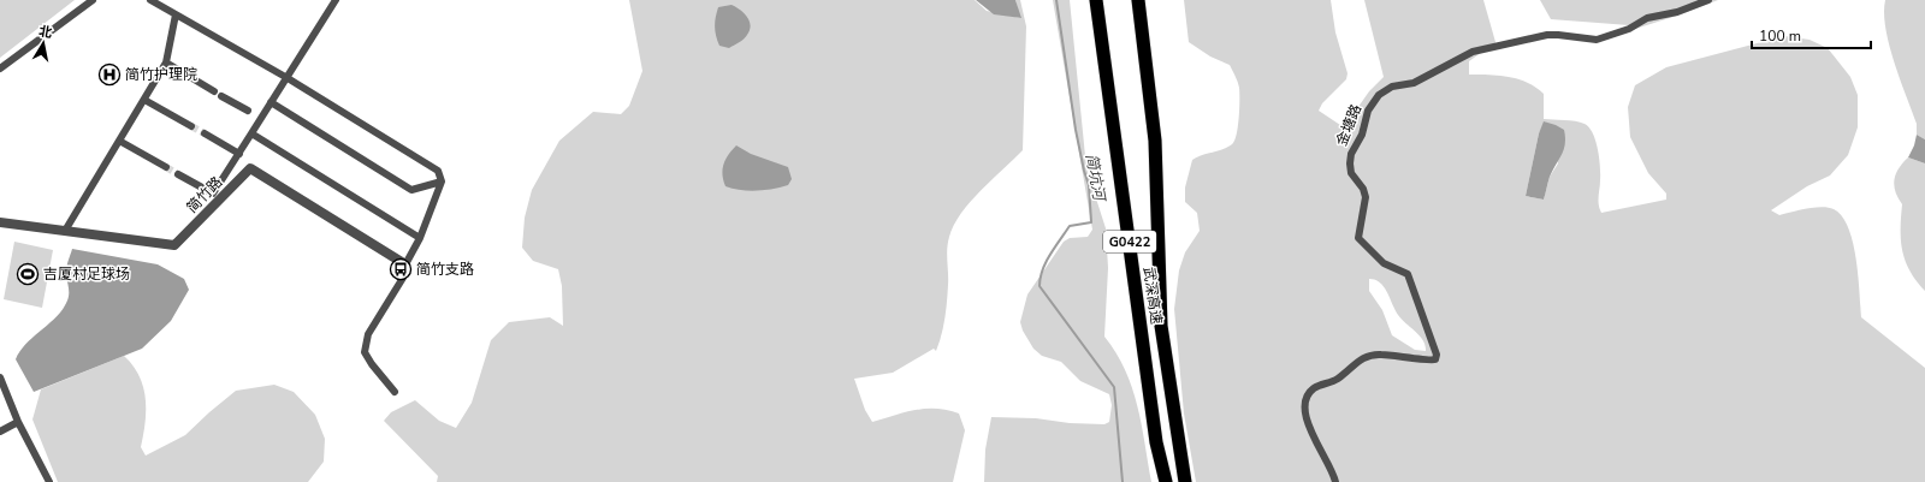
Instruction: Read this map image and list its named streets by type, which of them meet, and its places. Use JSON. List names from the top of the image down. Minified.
{"streets":{"highway":["G0422","武深高速"],"street":["金塘路","简竹路"]},"water":["简坑河"],"places":{"hospital":["简竹护理院"],"bus stop":["简竹支路"],"sports":["吉厦村足球场"]},"scale_bar":"100 m","north":"top"}
